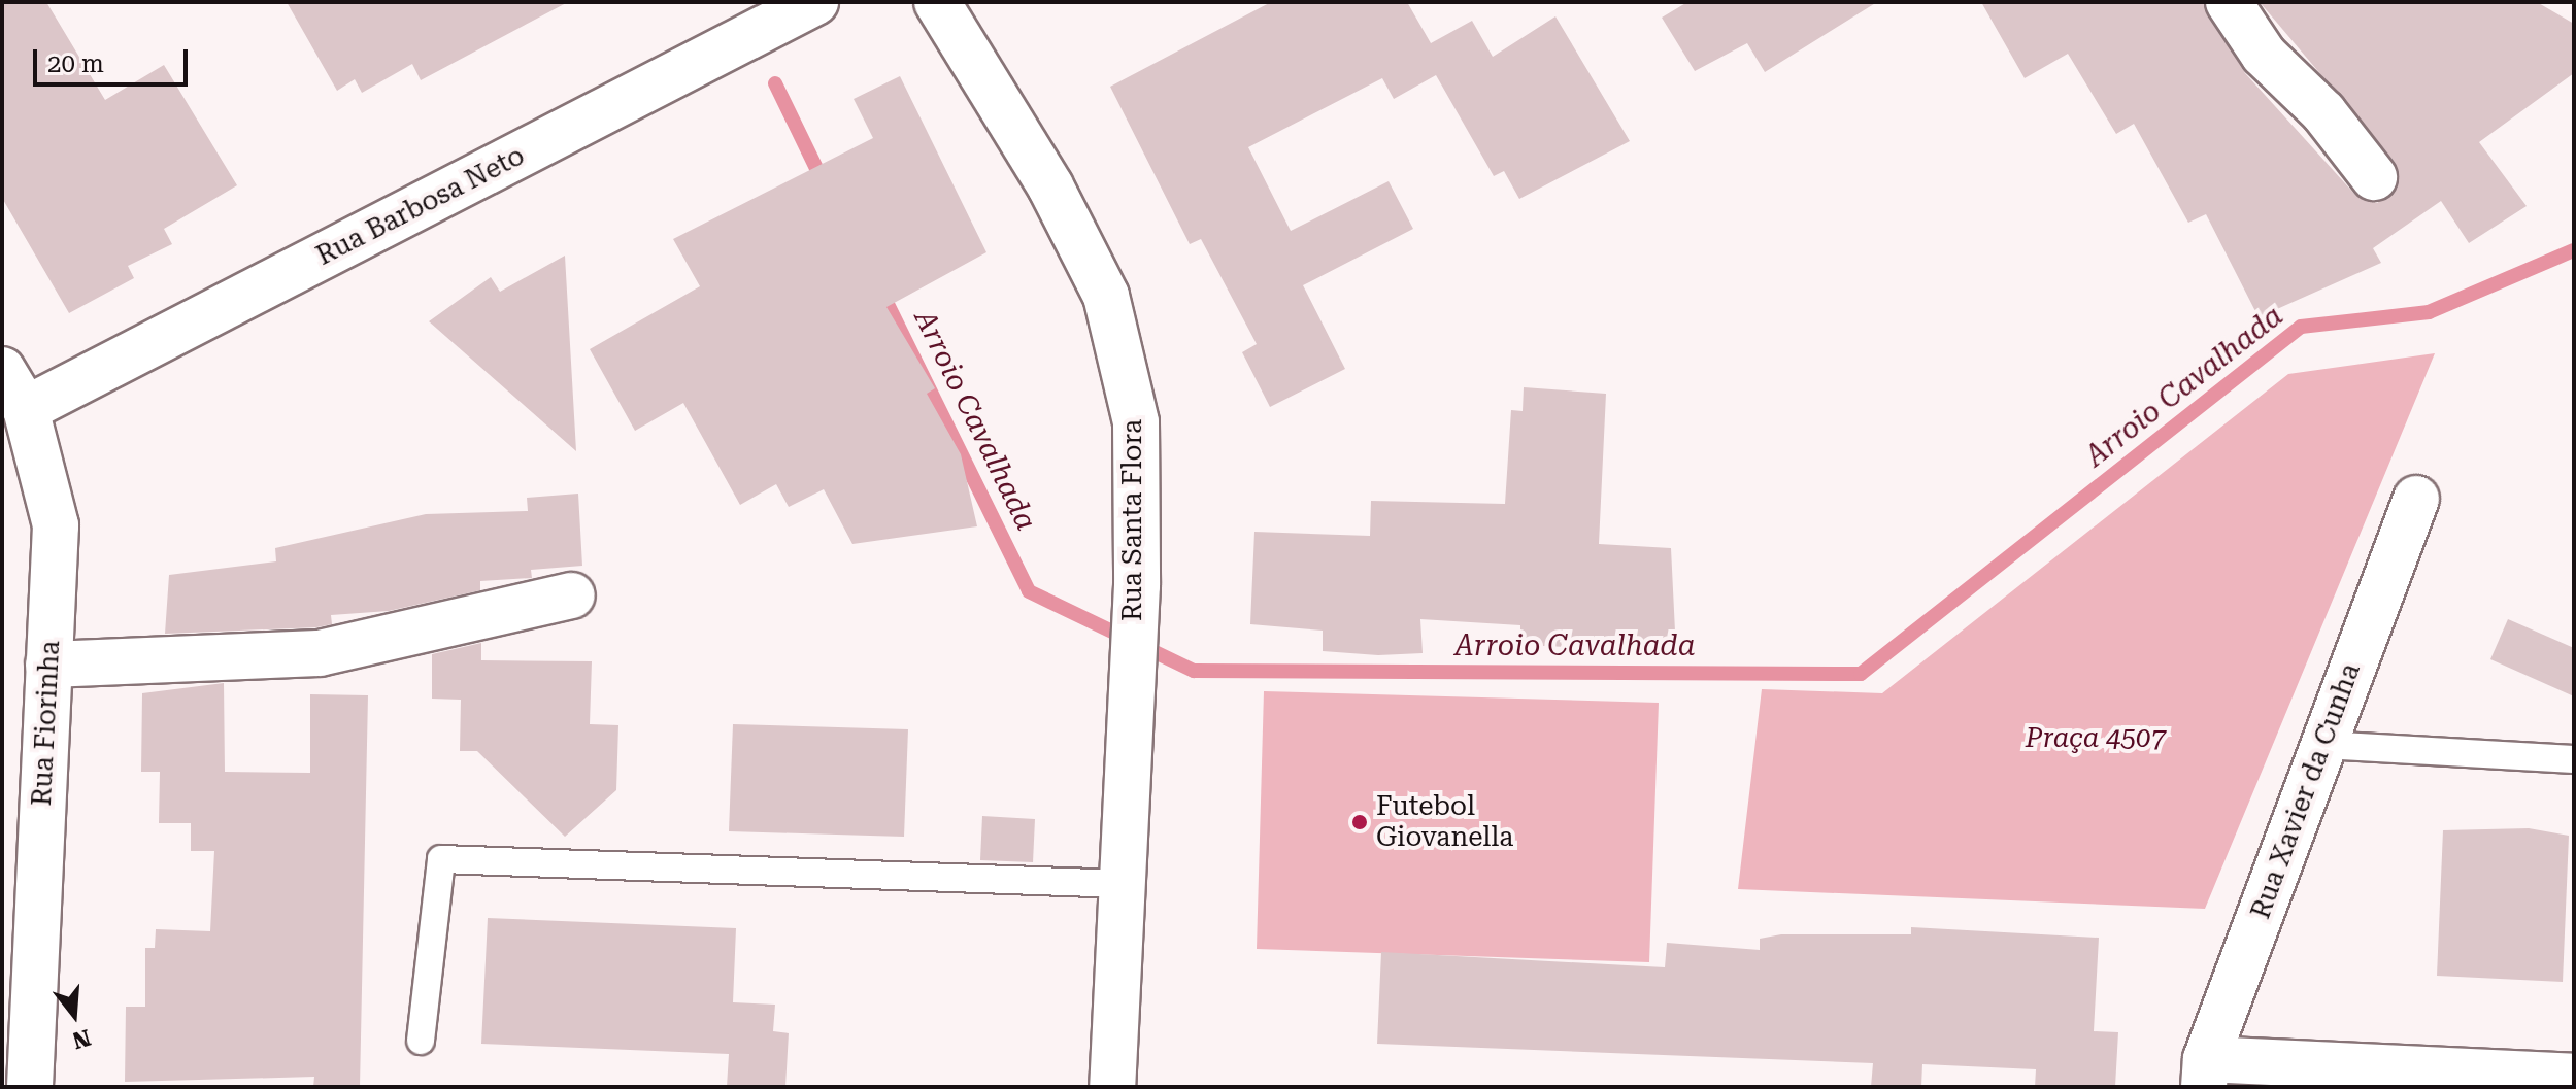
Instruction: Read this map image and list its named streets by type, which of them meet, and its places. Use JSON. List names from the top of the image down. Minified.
{"streets":{"street":["Rua Barbosa Neto","Rua Santa Flora","Rua Fiorinha","Rua Xavier da Cunha"]},"crossings":[["Rua Barbosa Neto","Rua Fiorinha"]],"water":["Arroio Cavalhada"],"parks":["Praça 4507"],"places":["Futebol Giovanella"],"scale_bar":"20 m","north":"bottom"}
